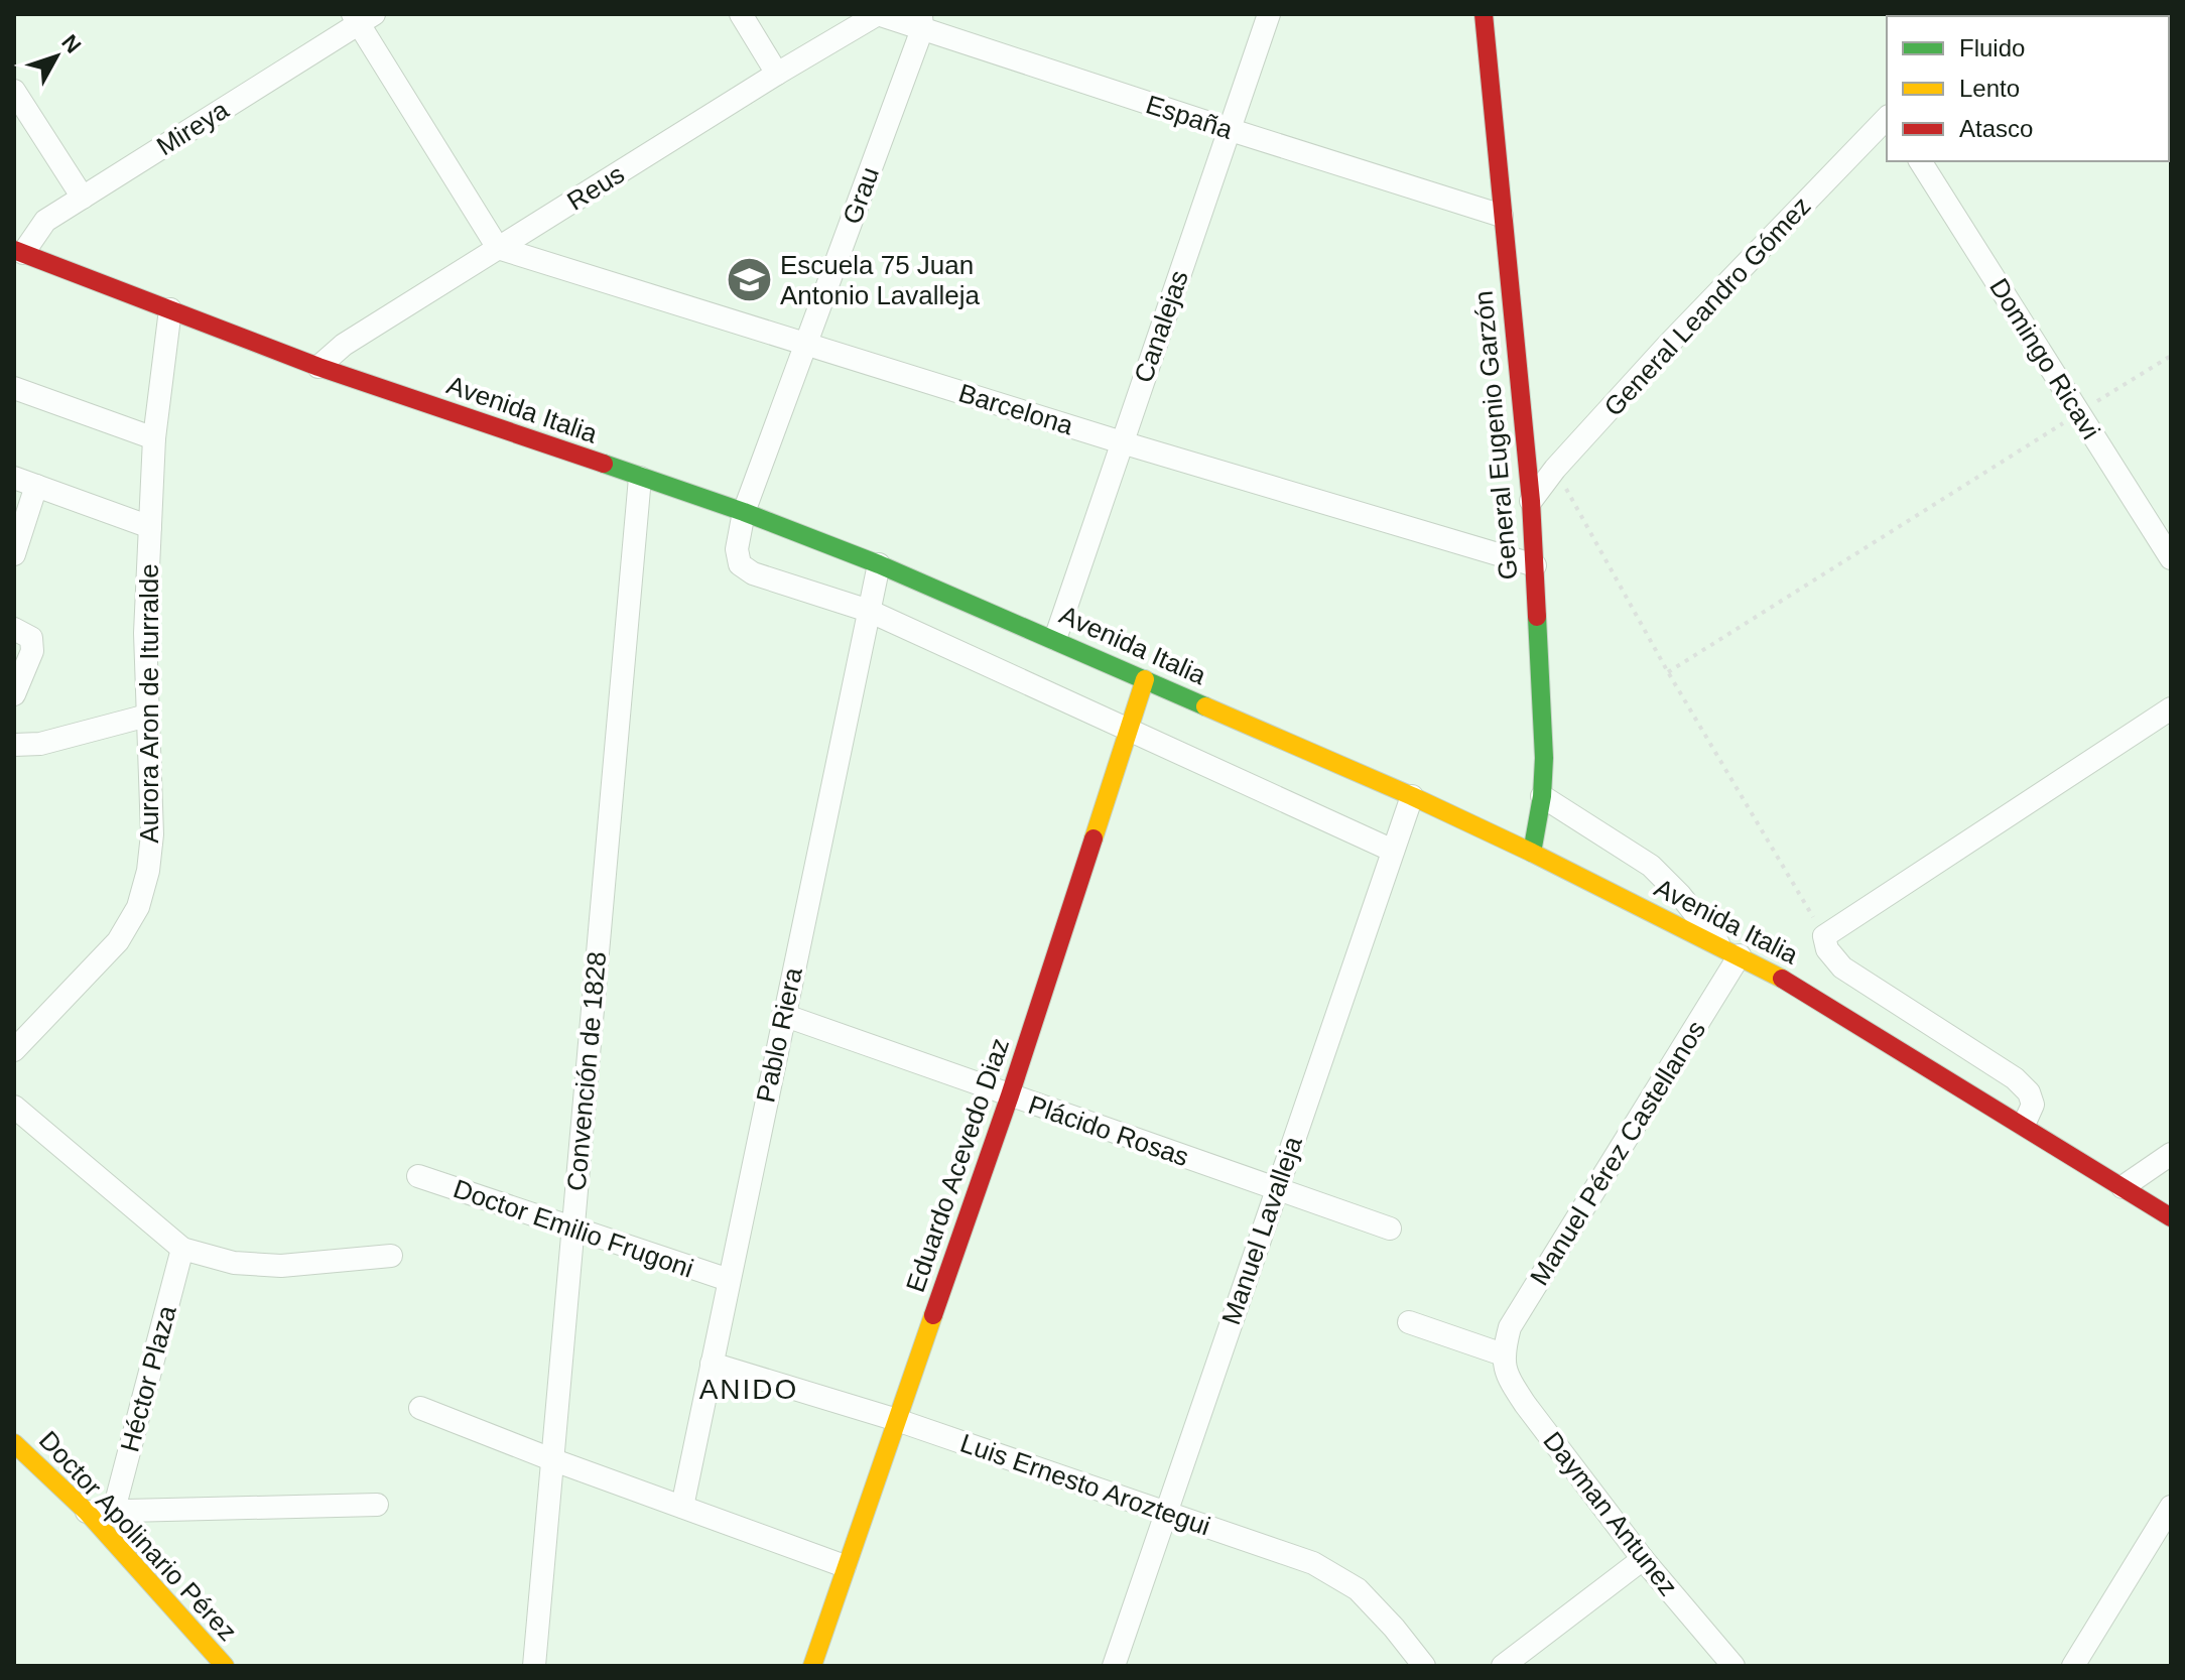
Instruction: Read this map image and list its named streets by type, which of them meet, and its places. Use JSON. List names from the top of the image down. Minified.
{"streets":{"street":["España","Mireya","Reus","Grau","General Leandro Gómez","Canalejas","Domingo Ricavi","Avenida Italia","Barcelona","General Eugenio Garzón","Aurora Aron de Iturralde","Pablo Riera","Convención de 1828","Plácido Rosas","Manuel Pérez Castellanos","Eduardo Acevedo Diaz","Doctor Emilio Frugoni","Manuel Lavalleja","Héctor Plaza","Luis Ernesto Aroztegui","Dayman Antunez","Doctor Apolinario Pérez"]},"crossings":[["España","Reus"],["España","Grau"],["España","Canalejas"],["España","General Eugenio Garzón"],["Mireya","Avenida Italia"],["Reus","Avenida Italia"],["Reus","Barcelona"],["Grau","Avenida Italia"],["Grau","Barcelona"],["Grau","Pablo Riera"],["General Leandro Gómez","General Eugenio Garzón"],["Canalejas","Avenida Italia"],["Canalejas","Barcelona"],["Avenida Italia","General Eugenio Garzón"],["Avenida Italia","Aurora Aron de Iturralde"],["Avenida Italia","Pablo Riera"],["Avenida Italia","Convención de 1828"],["Avenida Italia","Manuel Pérez Castellanos"],["Avenida Italia","Eduardo Acevedo Diaz"],["Avenida Italia","Manuel Lavalleja"],["Barcelona","General Eugenio Garzón"],["Pablo Riera","Plácido Rosas"],["Pablo Riera","Doctor Emilio Frugoni"],["Pablo Riera","Luis Ernesto Aroztegui"],["Convención de 1828","Doctor Emilio Frugoni"],["Plácido Rosas","Eduardo Acevedo Diaz"],["Plácido Rosas","Manuel Lavalleja"],["Manuel Pérez Castellanos","Dayman Antunez"],["Eduardo Acevedo Diaz","Luis Ernesto Aroztegui"],["Manuel Lavalleja","Luis Ernesto Aroztegui"]],"districts":["ANIDO"],"places":{"school or university":["Escuela 75 Juan Antonio Lavalleja"]},"legend":["Fluido","Lento","Atasco"],"north":"top right"}
